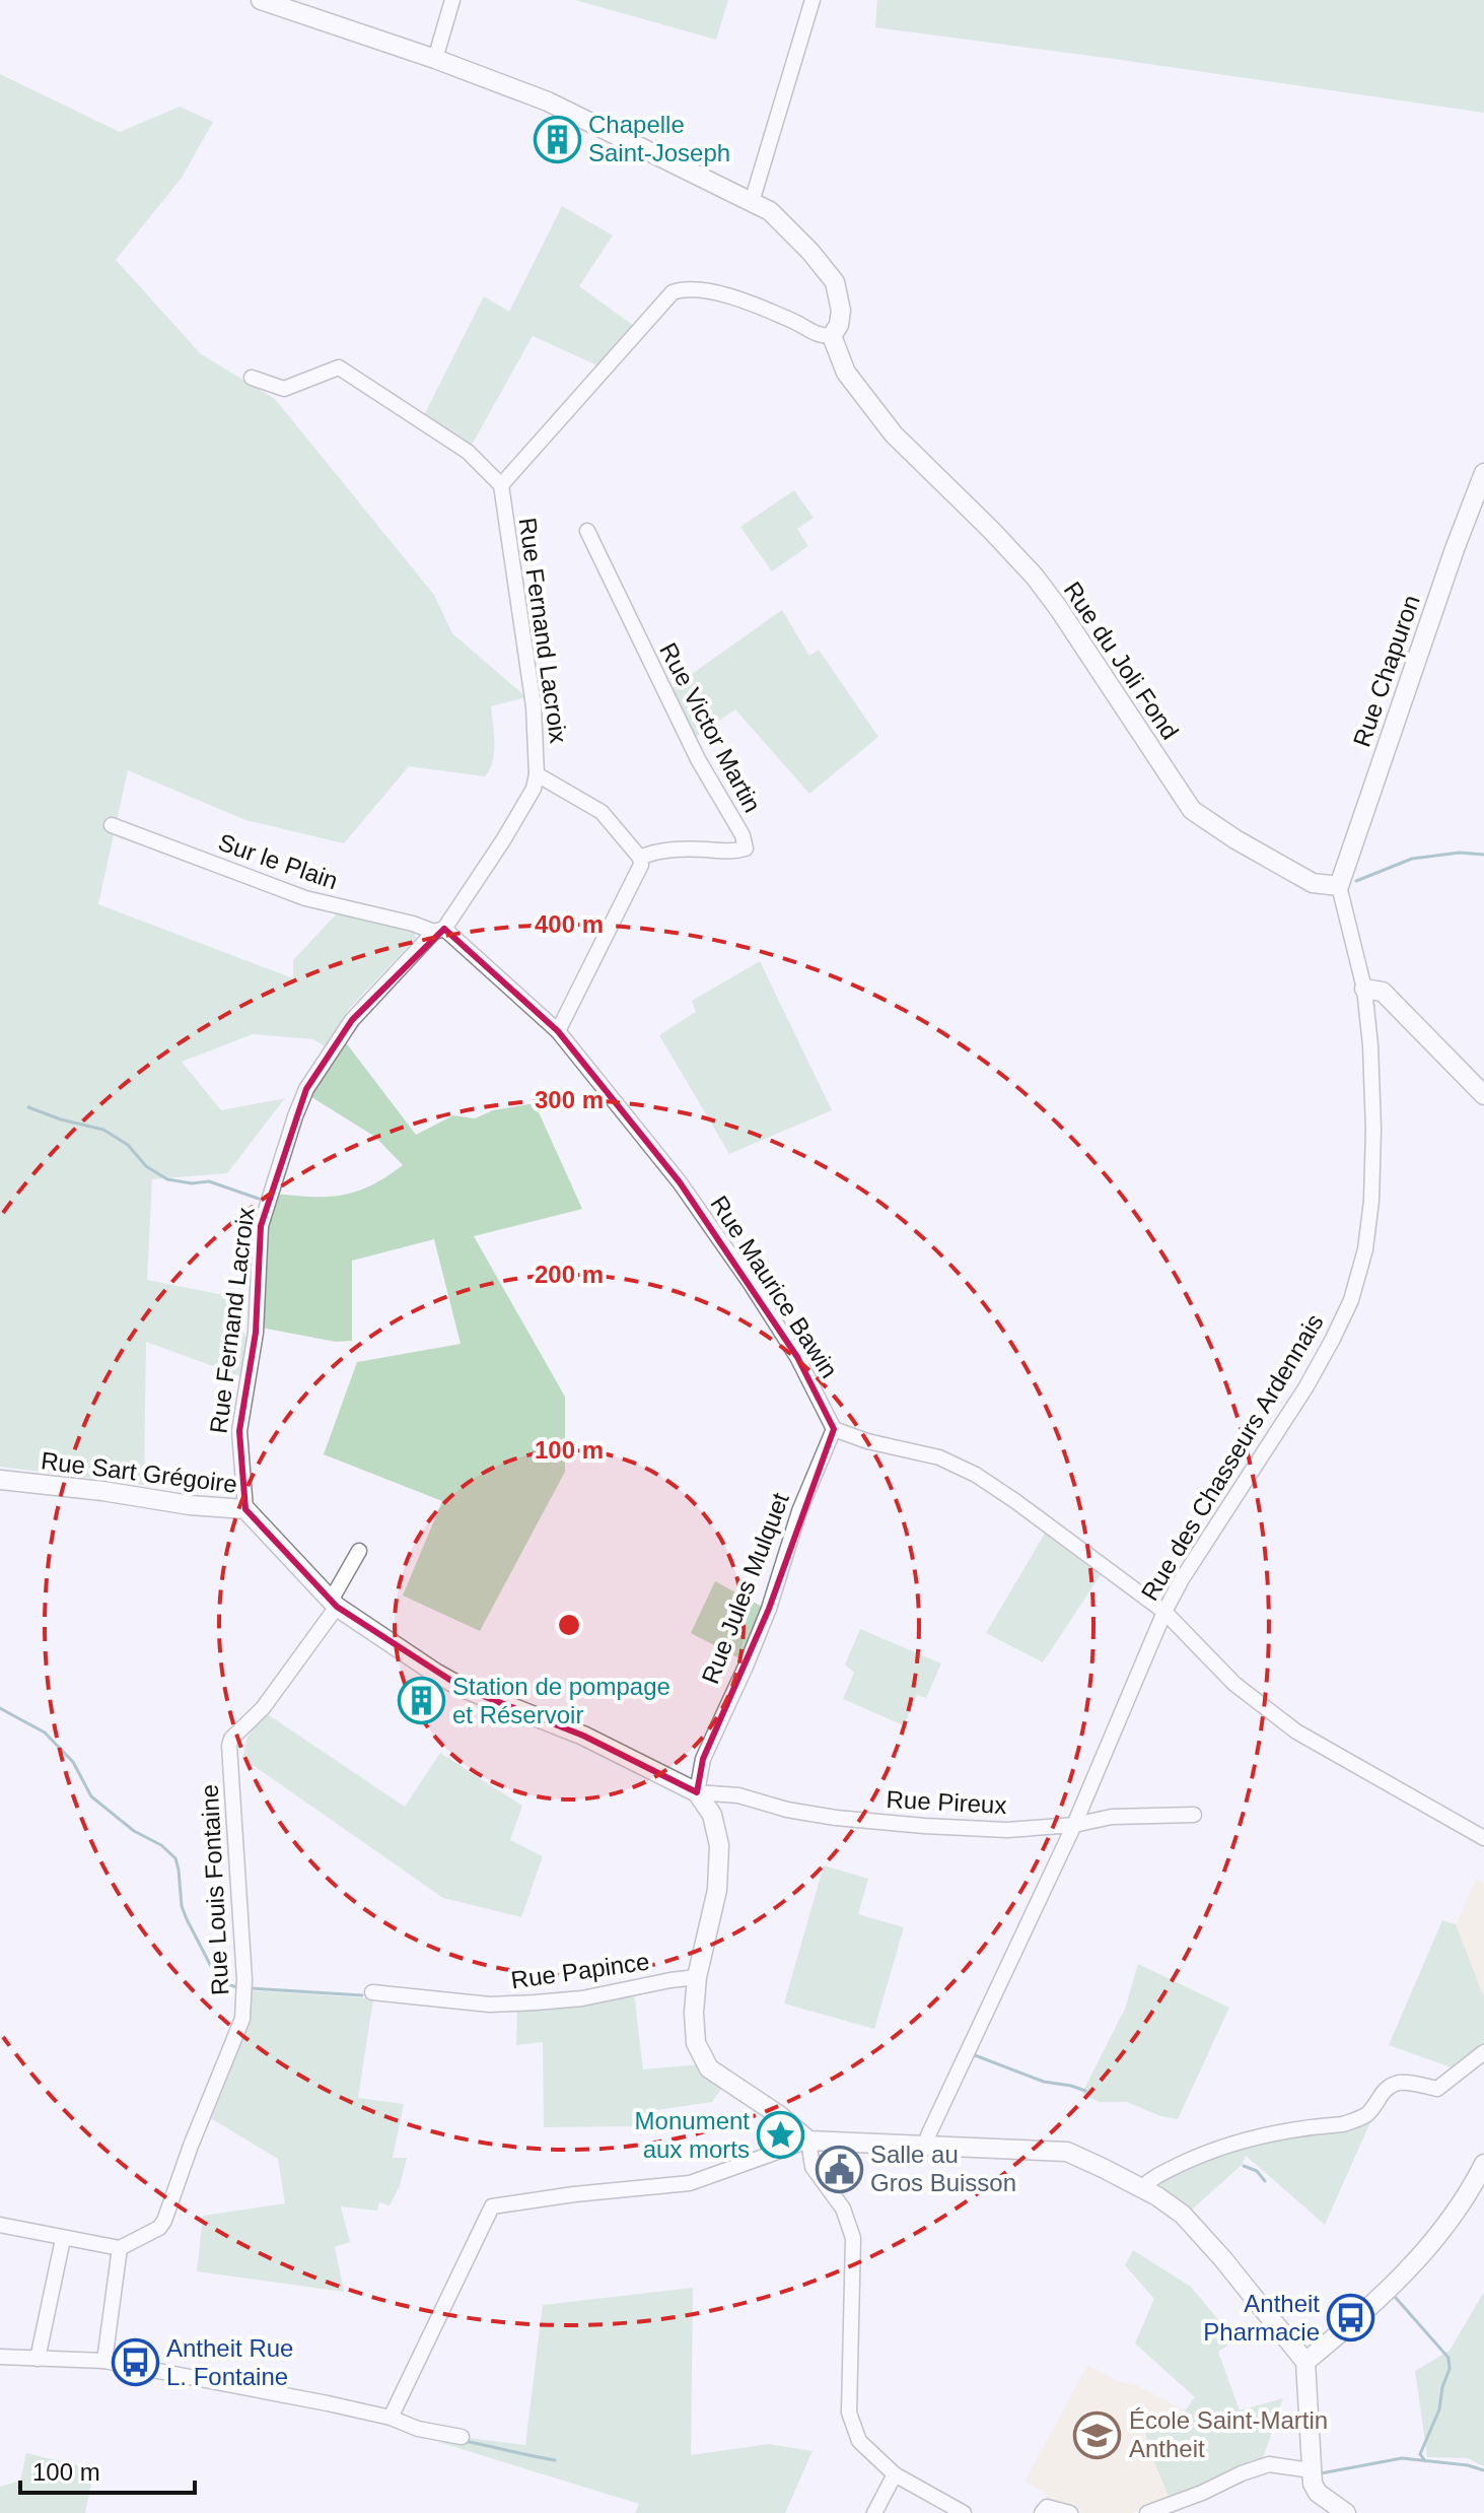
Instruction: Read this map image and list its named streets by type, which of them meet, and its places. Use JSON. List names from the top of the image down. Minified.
{"streets":{"street":["Rue Fernand Lacroix","Rue du Joli Fond","Rue Chapuron","Rue Victor Martin","Sur le Plain","Rue Maurice Bawin","Rue des Chasseurs Ardennais","Rue Sart Grégoire","Rue Jules Mulquet","Rue Pireux","Rue Louis Fontaine","Rue Papince"]},"crossings":[["Rue Fernand Lacroix","Rue du Joli Fond"],["Rue Fernand Lacroix","Sur le Plain"],["Rue Fernand Lacroix","Rue Maurice Bawin"],["Rue Fernand Lacroix","Rue Sart Grégoire"],["Rue du Joli Fond","Rue Chapuron"],["Sur le Plain","Rue Maurice Bawin"],["Rue Maurice Bawin","Rue Jules Mulquet"],["Rue des Chasseurs Ardennais","Rue Pireux"],["Rue Sart Grégoire","Rue Jules Mulquet"],["Rue Sart Grégoire","Rue Pireux"],["Rue Sart Grégoire","Rue Louis Fontaine"],["Rue Jules Mulquet","Rue Pireux"]],"places":{"building":["Chapelle Saint-Joseph","Station de pompage et Réservoir"],"place":["Monument aux morts"],"public building":["Salle au Gros Buisson"],"bus stop":["Antheit Pharmacie","Antheit Rue L. Fontaine"],"school or university":["École Saint-Martin Antheit"]},"scale_bar":"100 m","rings":["400 m","300 m","200 m","100 m"]}
